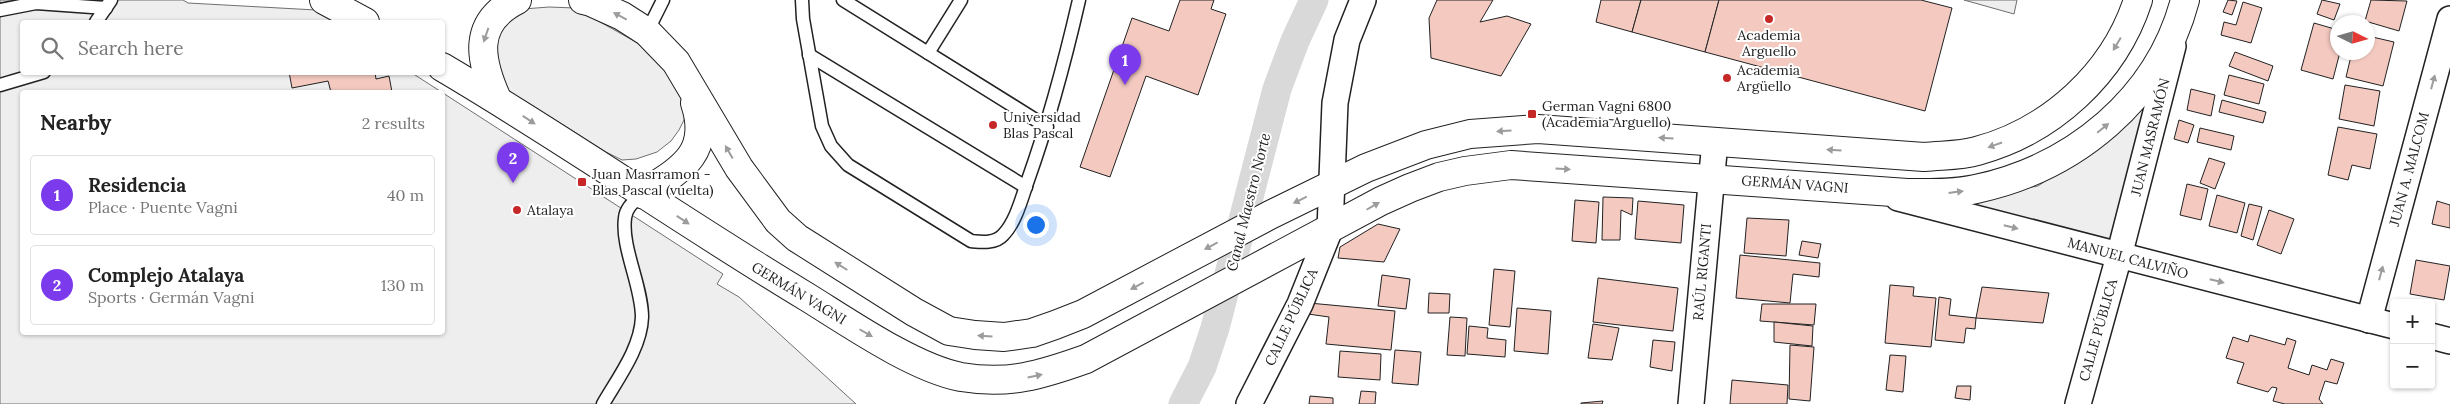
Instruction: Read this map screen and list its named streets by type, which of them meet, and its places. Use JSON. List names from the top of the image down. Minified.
{"streets":{"main road":["GERMÁN VAGNI"],"street":["JUAN MASRAMÓN","JUAN A. MALCOM","MANUEL CALVIÑO","RAÚL RIGANTI","CALLE PÚBLICA"]},"crossings":[["JUAN MASRAMÓN","GERMÁN VAGNI"],["JUAN MASRAMÓN","MANUEL CALVIÑO"],["JUAN MASRAMÓN","CALLE PÚBLICA"],["JUAN A. MALCOM","MANUEL CALVIÑO"],["GERMÁN VAGNI","MANUEL CALVIÑO"],["GERMÁN VAGNI","RAÚL RIGANTI"],["GERMÁN VAGNI","CALLE PÚBLICA"],["MANUEL CALVIÑO","CALLE PÚBLICA"]],"one_way":["JUAN A. MALCOM","GERMÁN VAGNI","MANUEL CALVIÑO"],"water":["Canal Maestro Norte"],"places":{"other":["Academia Arguello","Academia Argüello","Universidad Blas Pascal","Atalaya"],"transit":["German Vagni 6800 (Academia Arguello)","Juan Masrramon - Blas Pascal (vuelta)"]},"north":"right","page":{"search":"Search here","pins":["1","2"],"heading":["Nearby","2 results"],"list":[{"mark":"1","name":"Residencia","note":"Place · Puente Vagni","value":"40 m"},{"mark":"2","name":"Complejo Atalaya","note":"Sports · Germán Vagni","value":"130 m"}],"map_buttons":["+","−"]}}
